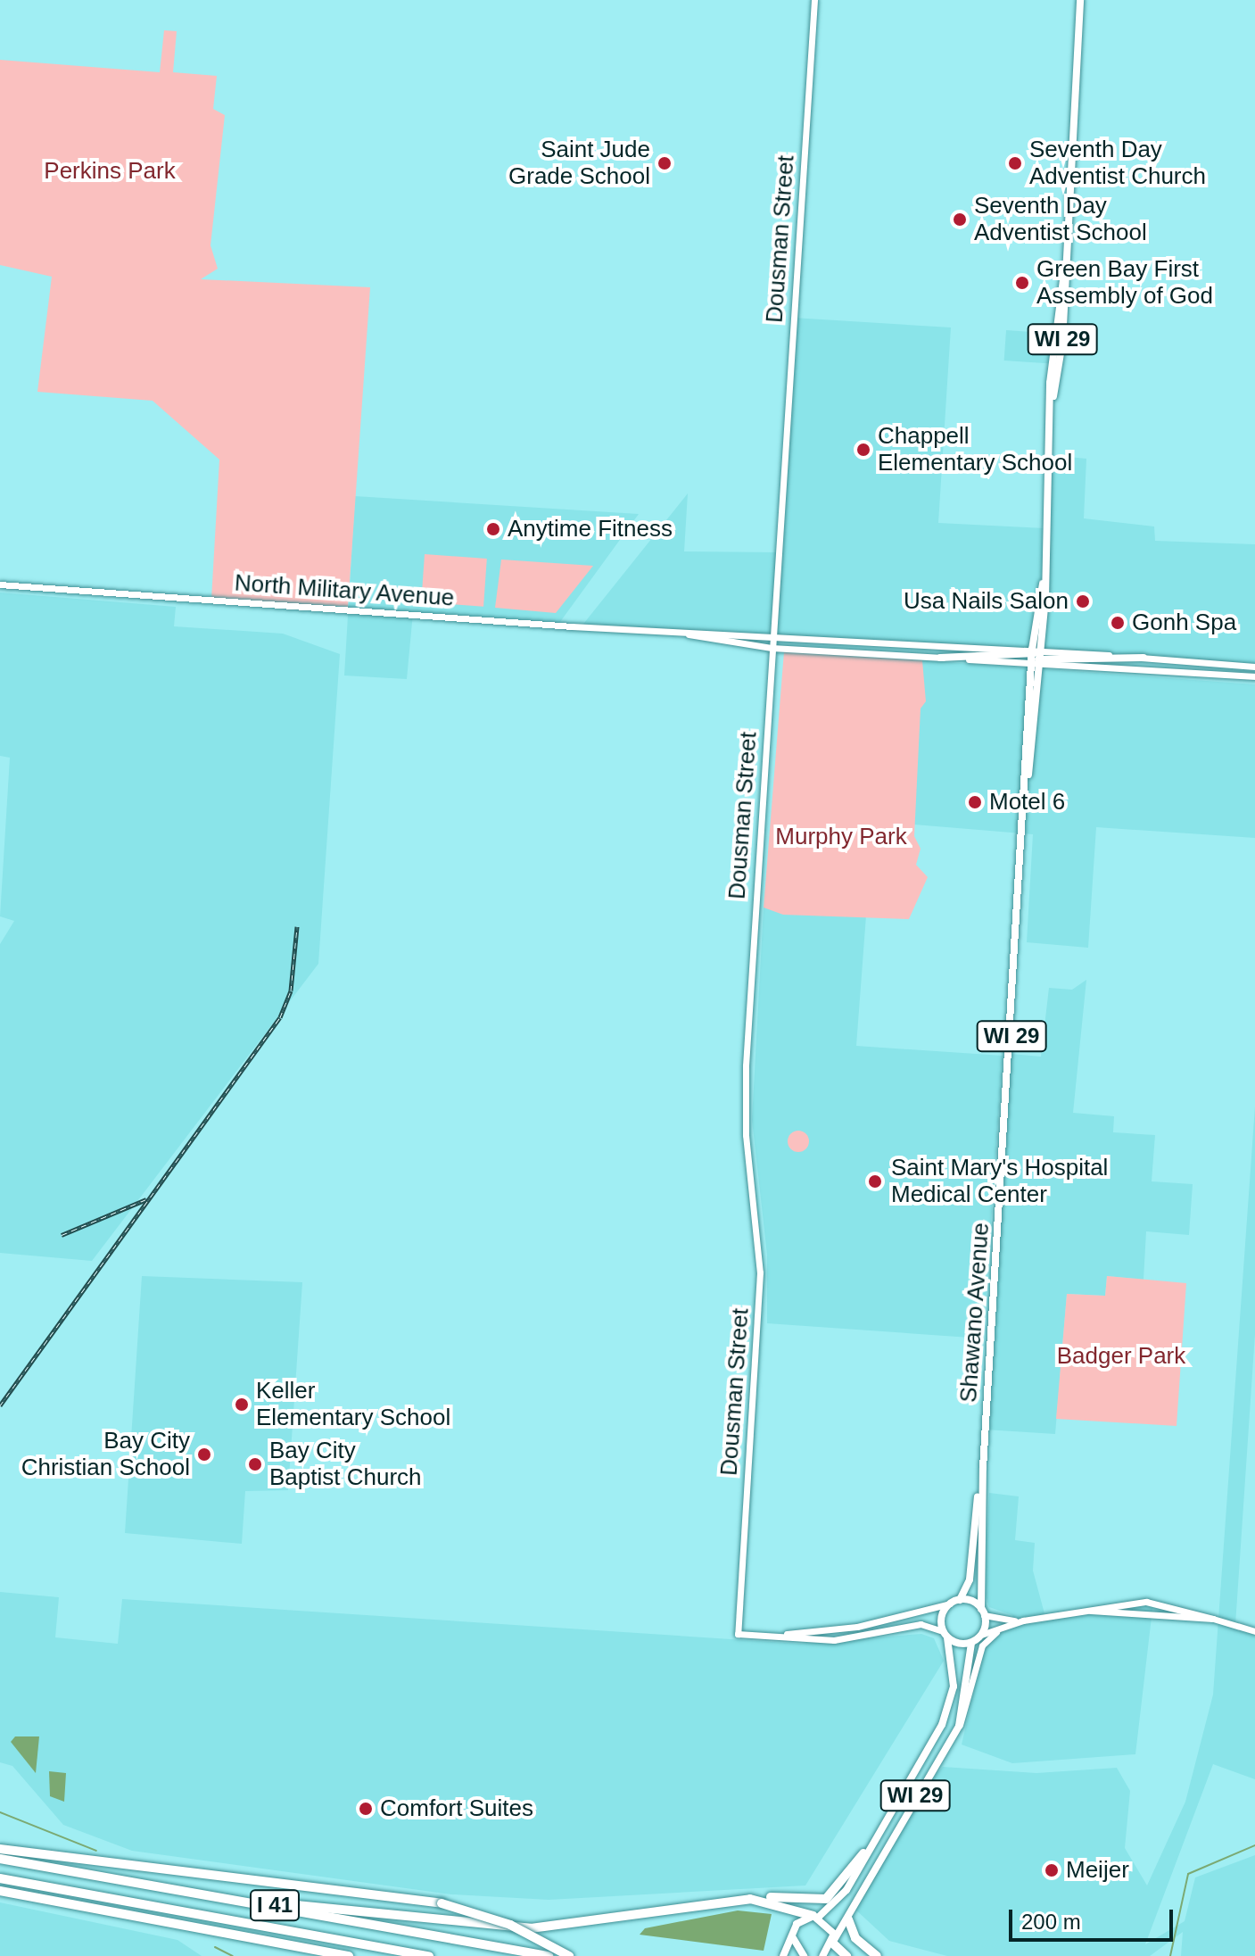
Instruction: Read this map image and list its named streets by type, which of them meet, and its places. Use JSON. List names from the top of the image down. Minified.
{"streets":{"highway":["I 41"],"main road":["WI 29","Shawano Avenue"],"street":["Dousman Street","North Military Avenue"]},"crossings":[["Dousman Street","North Military Avenue"],["WI 29","Shawano Avenue"],["North Military Avenue","Shawano Avenue"]],"parks":["Perkins Park","Murphy Park","Badger Park"],"places":["Saint Jude Grade School","Seventh Day Adventist Church","Seventh Day Adventist School","Green Bay First Assembly of God","Chappell Elementary School","Anytime Fitness","Usa Nails Salon","Gonh Spa","Motel 6","Saint Mary's Hospital Medical Center","Keller Elementary School","Bay City Christian School","Bay City Baptist Church","Comfort Suites","Meijer"],"scale_bar":"200 m"}
